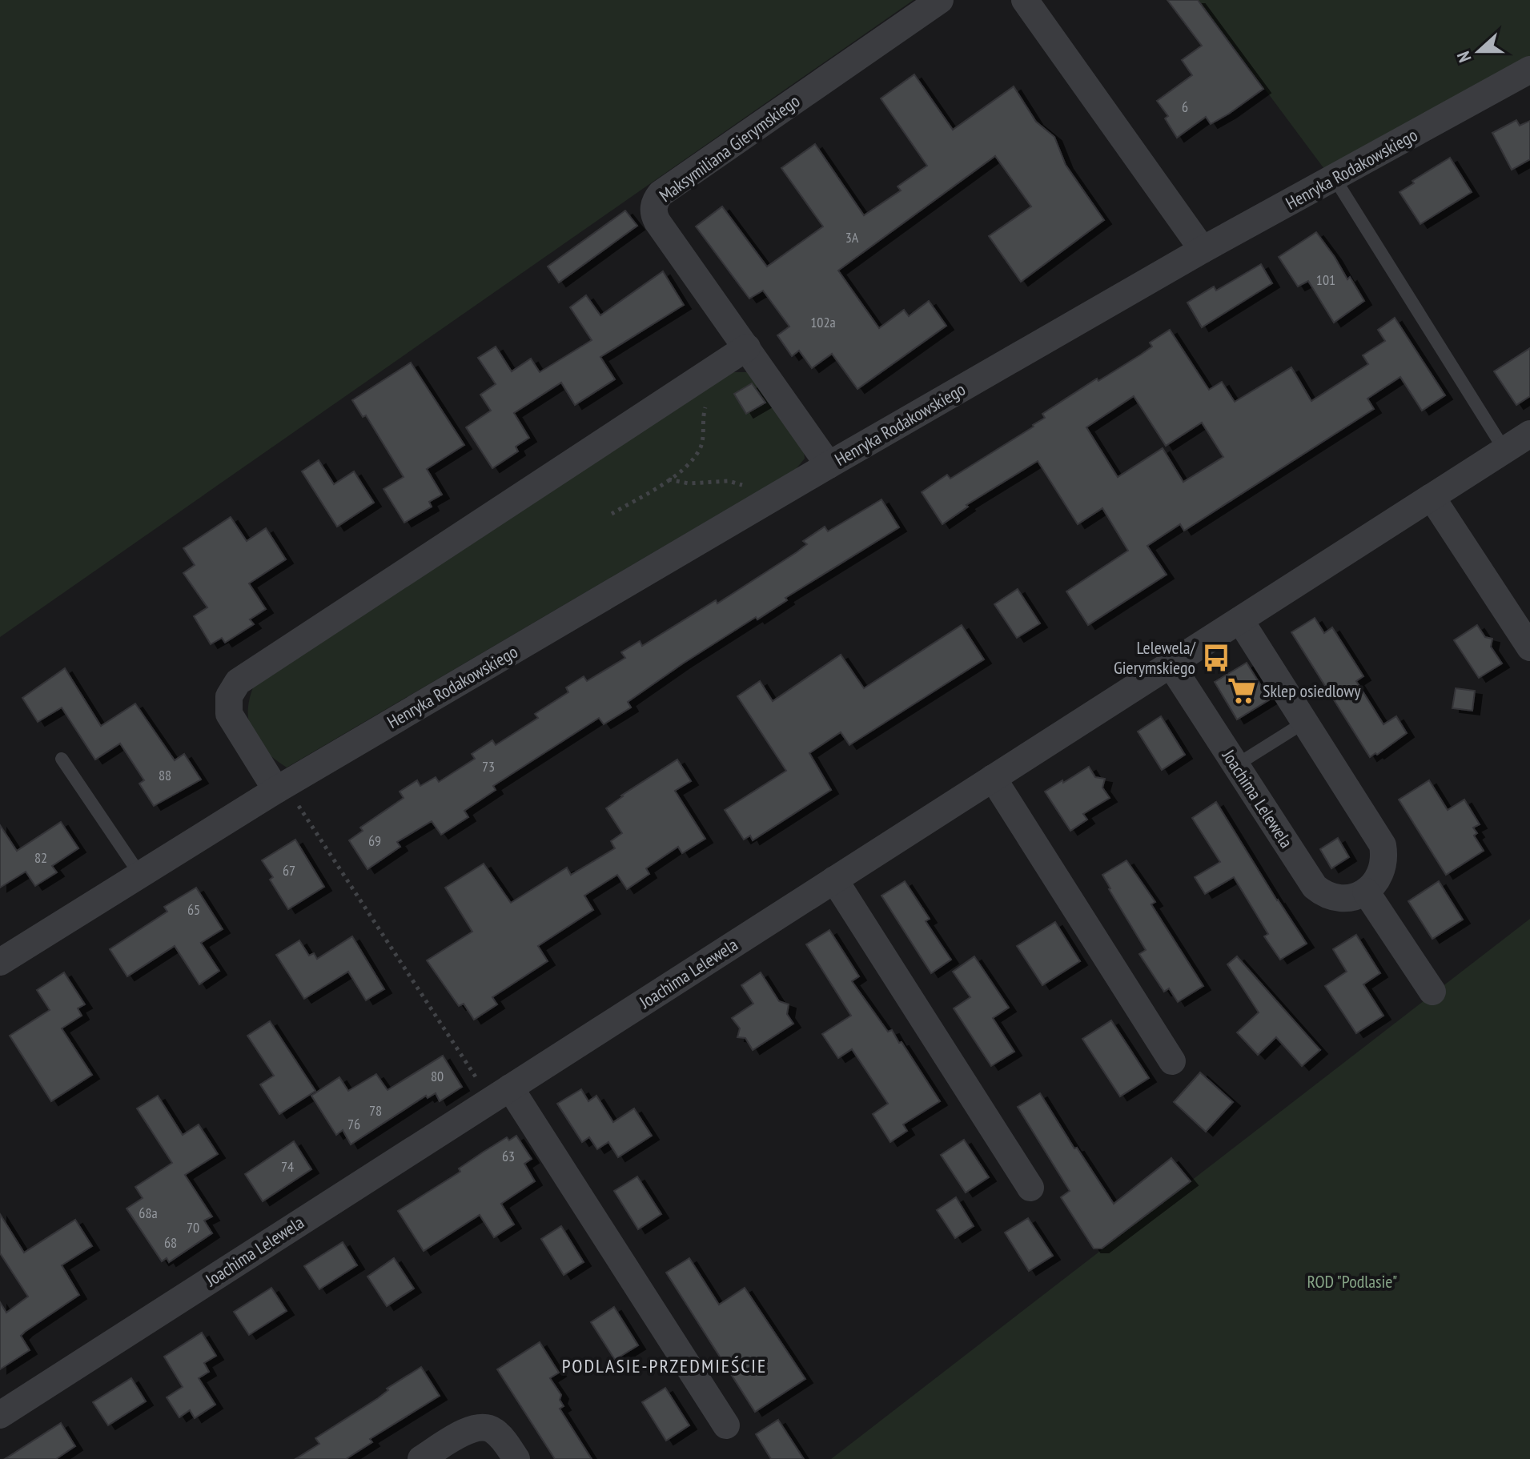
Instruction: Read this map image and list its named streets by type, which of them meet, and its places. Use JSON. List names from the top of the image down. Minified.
{"streets":{"street":["Maksymiliana Gierymskiego","Henryka Rodakowskiego","Joachima Lelewela"]},"crossings":[["Maksymiliana Gierymskiego","Henryka Rodakowskiego"]],"districts":["PODLASIE-PRZEDMIEŚCIE"],"parks":["ROD \"Podlasie\""],"places":{"bus stop":["Lelewela/ Gierymskiego"],"supermarket":["Sklep osiedlowy"]},"house_numbers":["6","3A","101","102a","73","88","69","82","67","65","80","78","76","63","74","68a","70","68"],"north":"left"}
